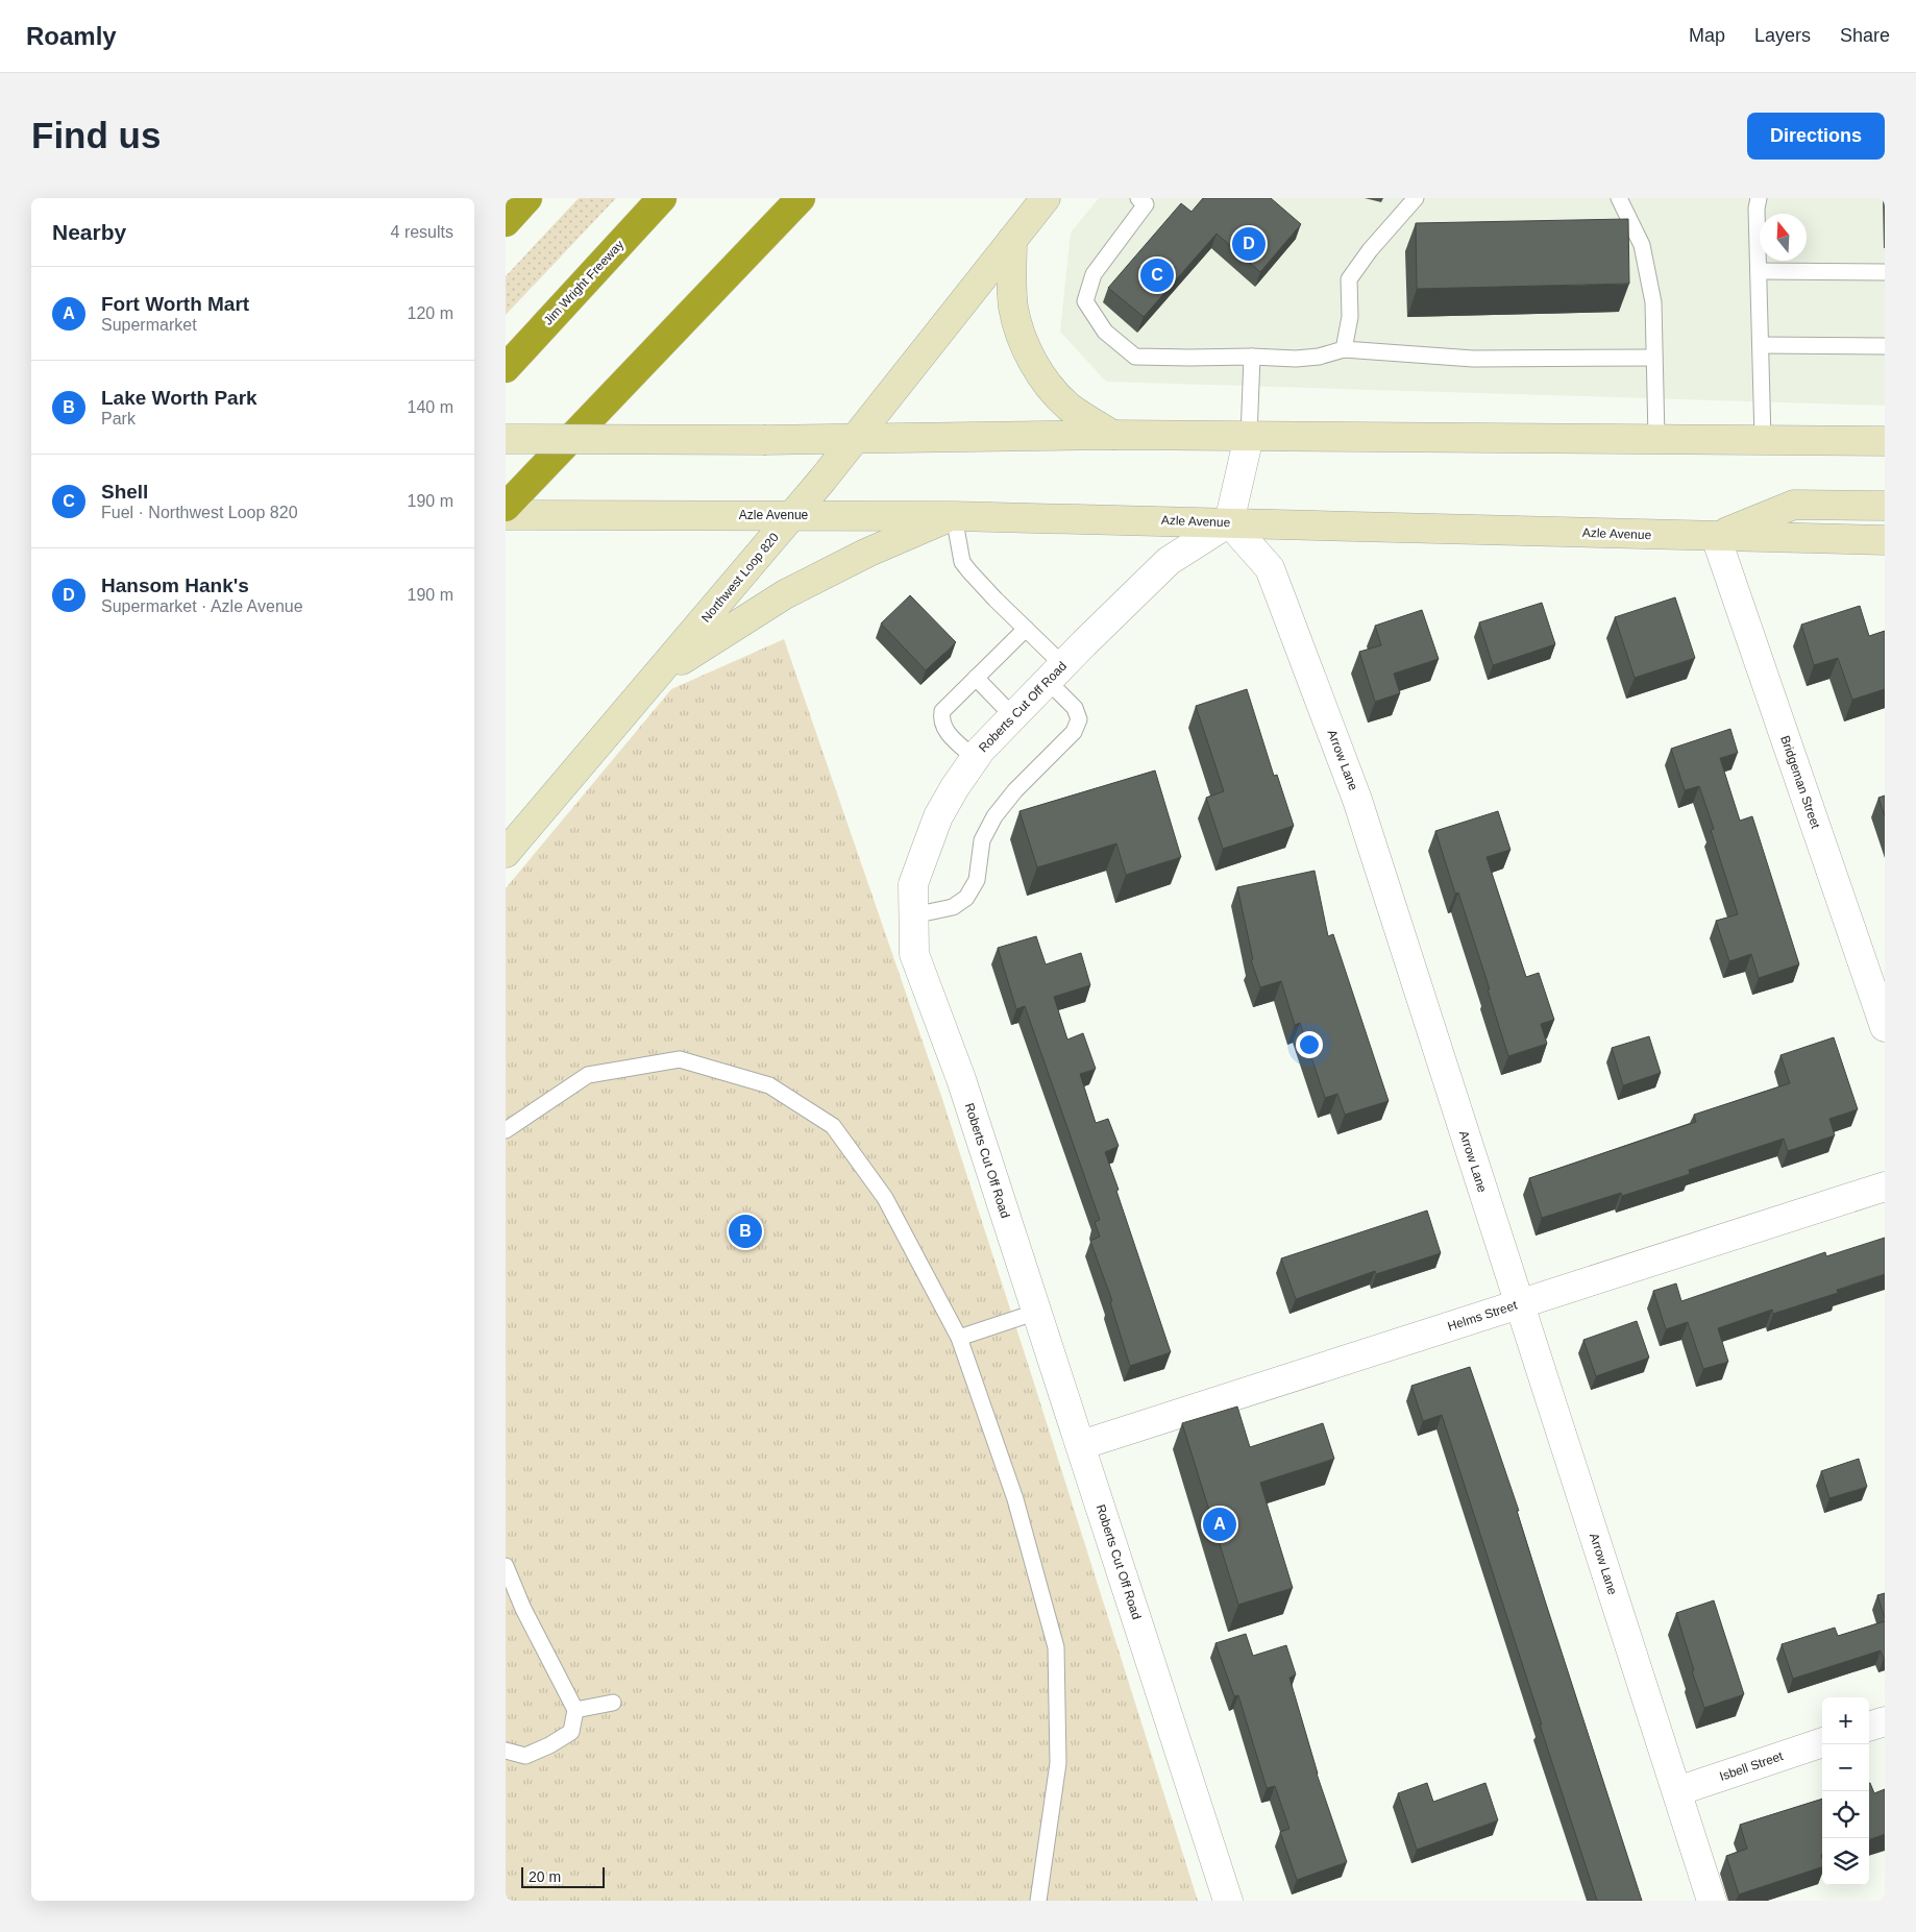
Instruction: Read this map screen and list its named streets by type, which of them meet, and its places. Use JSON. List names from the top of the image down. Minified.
{"streets":{"highway":["Jim Wright Freeway"],"main road":["Azle Avenue","Northwest Loop 820"],"street":["Roberts Cut Off Road","Arrow Lane","Bridgeman Street","Helms Street","Isbell Street"]},"crossings":[["Azle Avenue","Northwest Loop 820"],["Azle Avenue","Roberts Cut Off Road"],["Azle Avenue","Arrow Lane"],["Azle Avenue","Bridgeman Street"],["Roberts Cut Off Road","Arrow Lane"],["Roberts Cut Off Road","Helms Street"],["Arrow Lane","Helms Street"],["Arrow Lane","Isbell Street"]],"scale_bar":"20 m","north":"top","page":{"header":"Roamly","nav":["Map","Layers","Share"],"buttons":"Directions","title":"Find us","heading":["Nearby","4 results"],"pins":["D","C","B","A"],"list":[{"mark":"A","name":"Fort Worth Mart","note":"Supermarket","value":"120 m"},{"mark":"B","name":"Lake Worth Park","note":"Park","value":"140 m"},{"mark":"C","name":"Shell","note":"Fuel · Northwest Loop 820","value":"190 m"},{"mark":"D","name":"Hansom Hank's","note":"Supermarket · Azle Avenue","value":"190 m"}],"map_buttons":["+","−"],"scale":"20 m"}}
